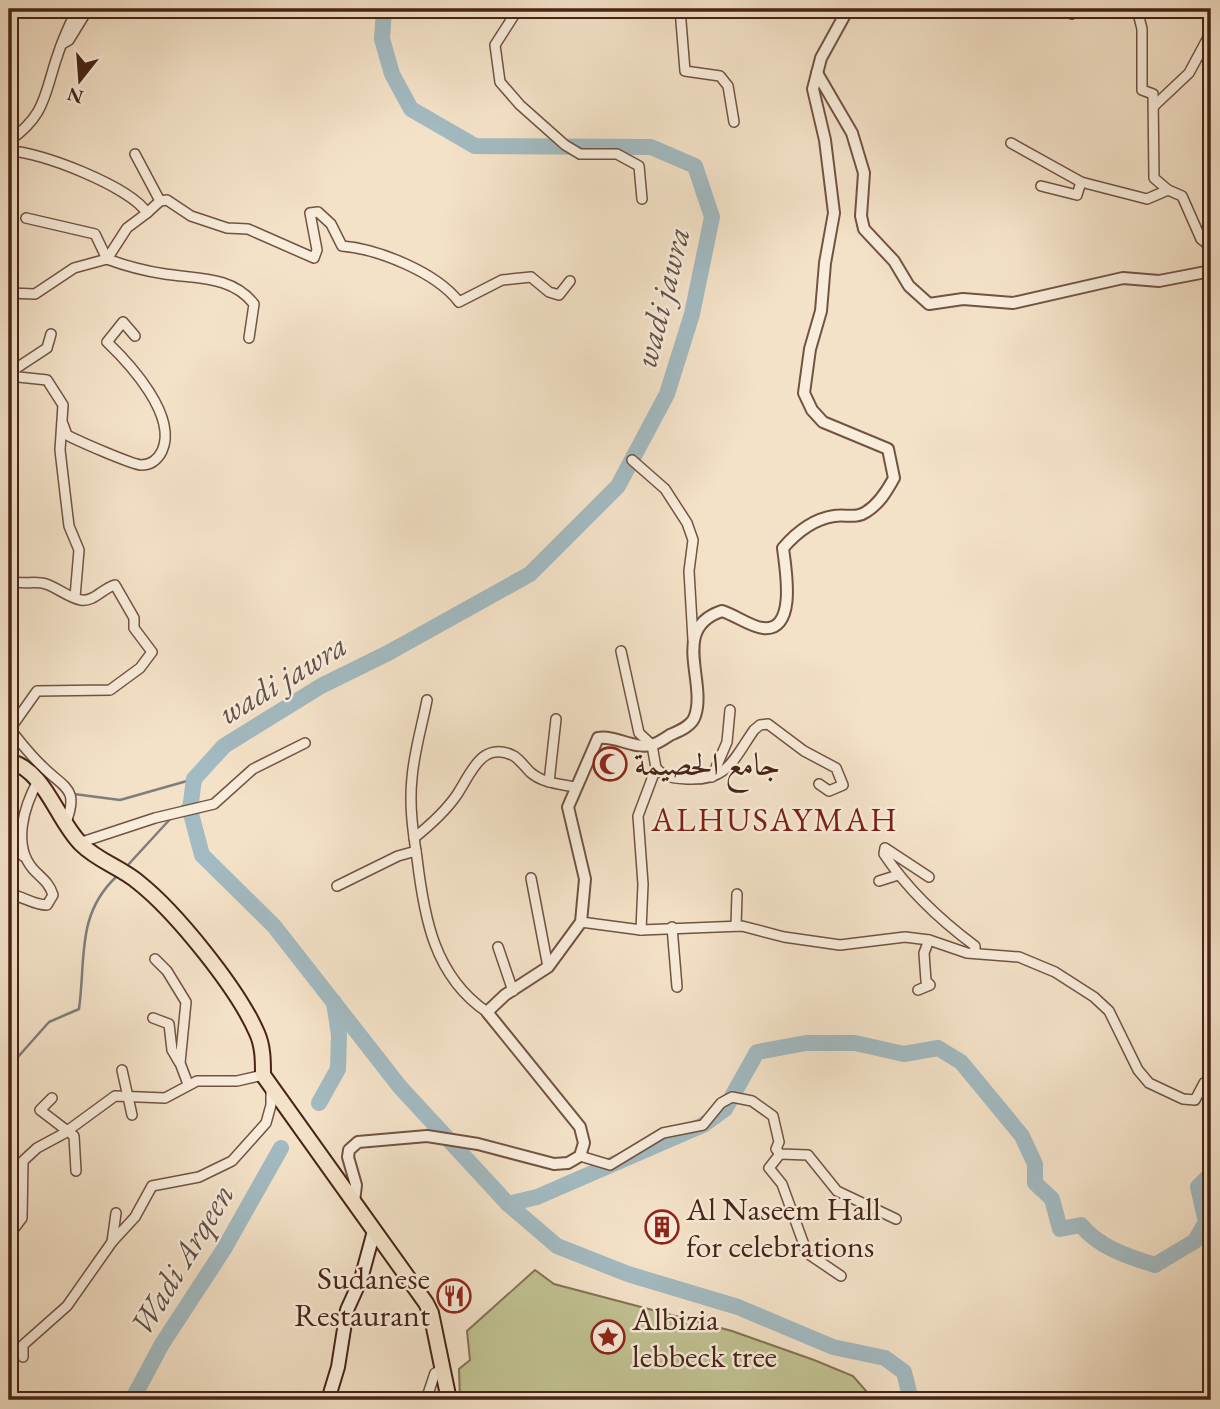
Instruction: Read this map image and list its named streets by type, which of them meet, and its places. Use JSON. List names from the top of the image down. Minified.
{"districts":["ALHUSAYMAH"],"water":["wadi jawra","Wadi Arqeen"],"places":{"mosque":["جامع الحصيمة"],"building":["Al Naseem Hall for celebrations"],"restaurant":["Sudanese Restaurant"],"place":["Albizia lebbeck tree"]},"north":"bottom"}
